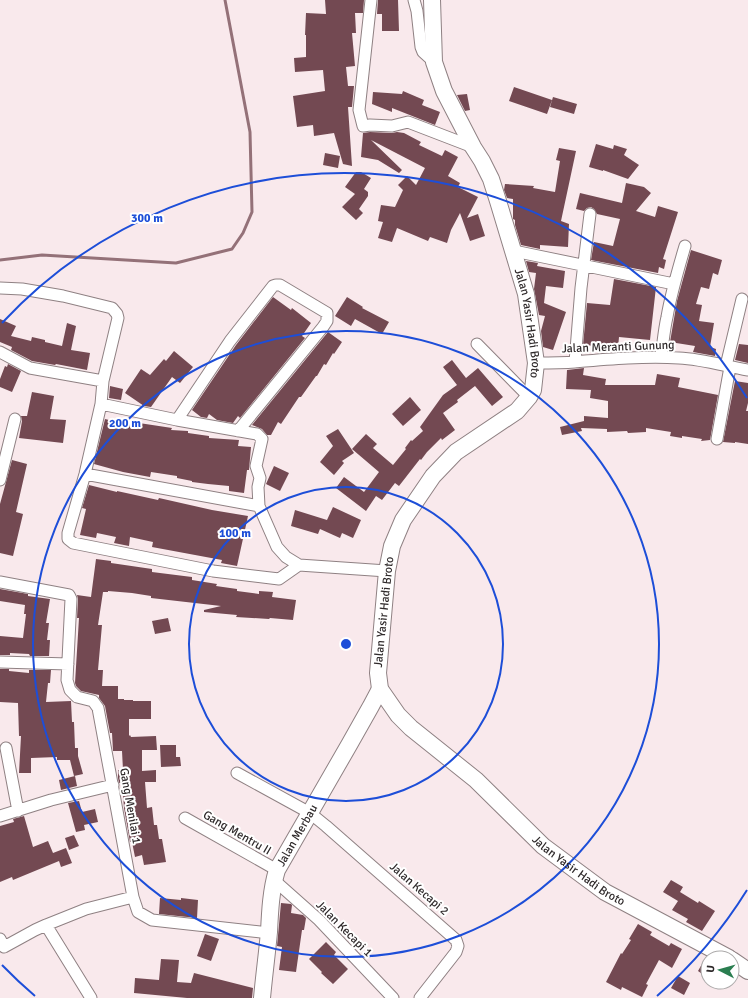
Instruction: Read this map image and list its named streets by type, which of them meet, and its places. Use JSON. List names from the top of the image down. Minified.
{"streets":{"street":["Jalan Yasir Hadi Broto","Jalan Meranti Gunung","Gang Menilai 1","Gang Mentru II","Jalan Merbau","Jalan Kecapi 2","Jalan Kecapi 1"]},"crossings":[["Jalan Yasir Hadi Broto","Jalan Meranti Gunung"],["Jalan Yasir Hadi Broto","Jalan Merbau"],["Gang Menilai 1","Jalan Merbau"],["Gang Mentru II","Jalan Merbau"],["Gang Mentru II","Jalan Kecapi 1"],["Jalan Merbau","Jalan Kecapi 2"],["Jalan Merbau","Jalan Kecapi 1"]],"north":"left","rings":["300 m","200 m","100 m"]}
